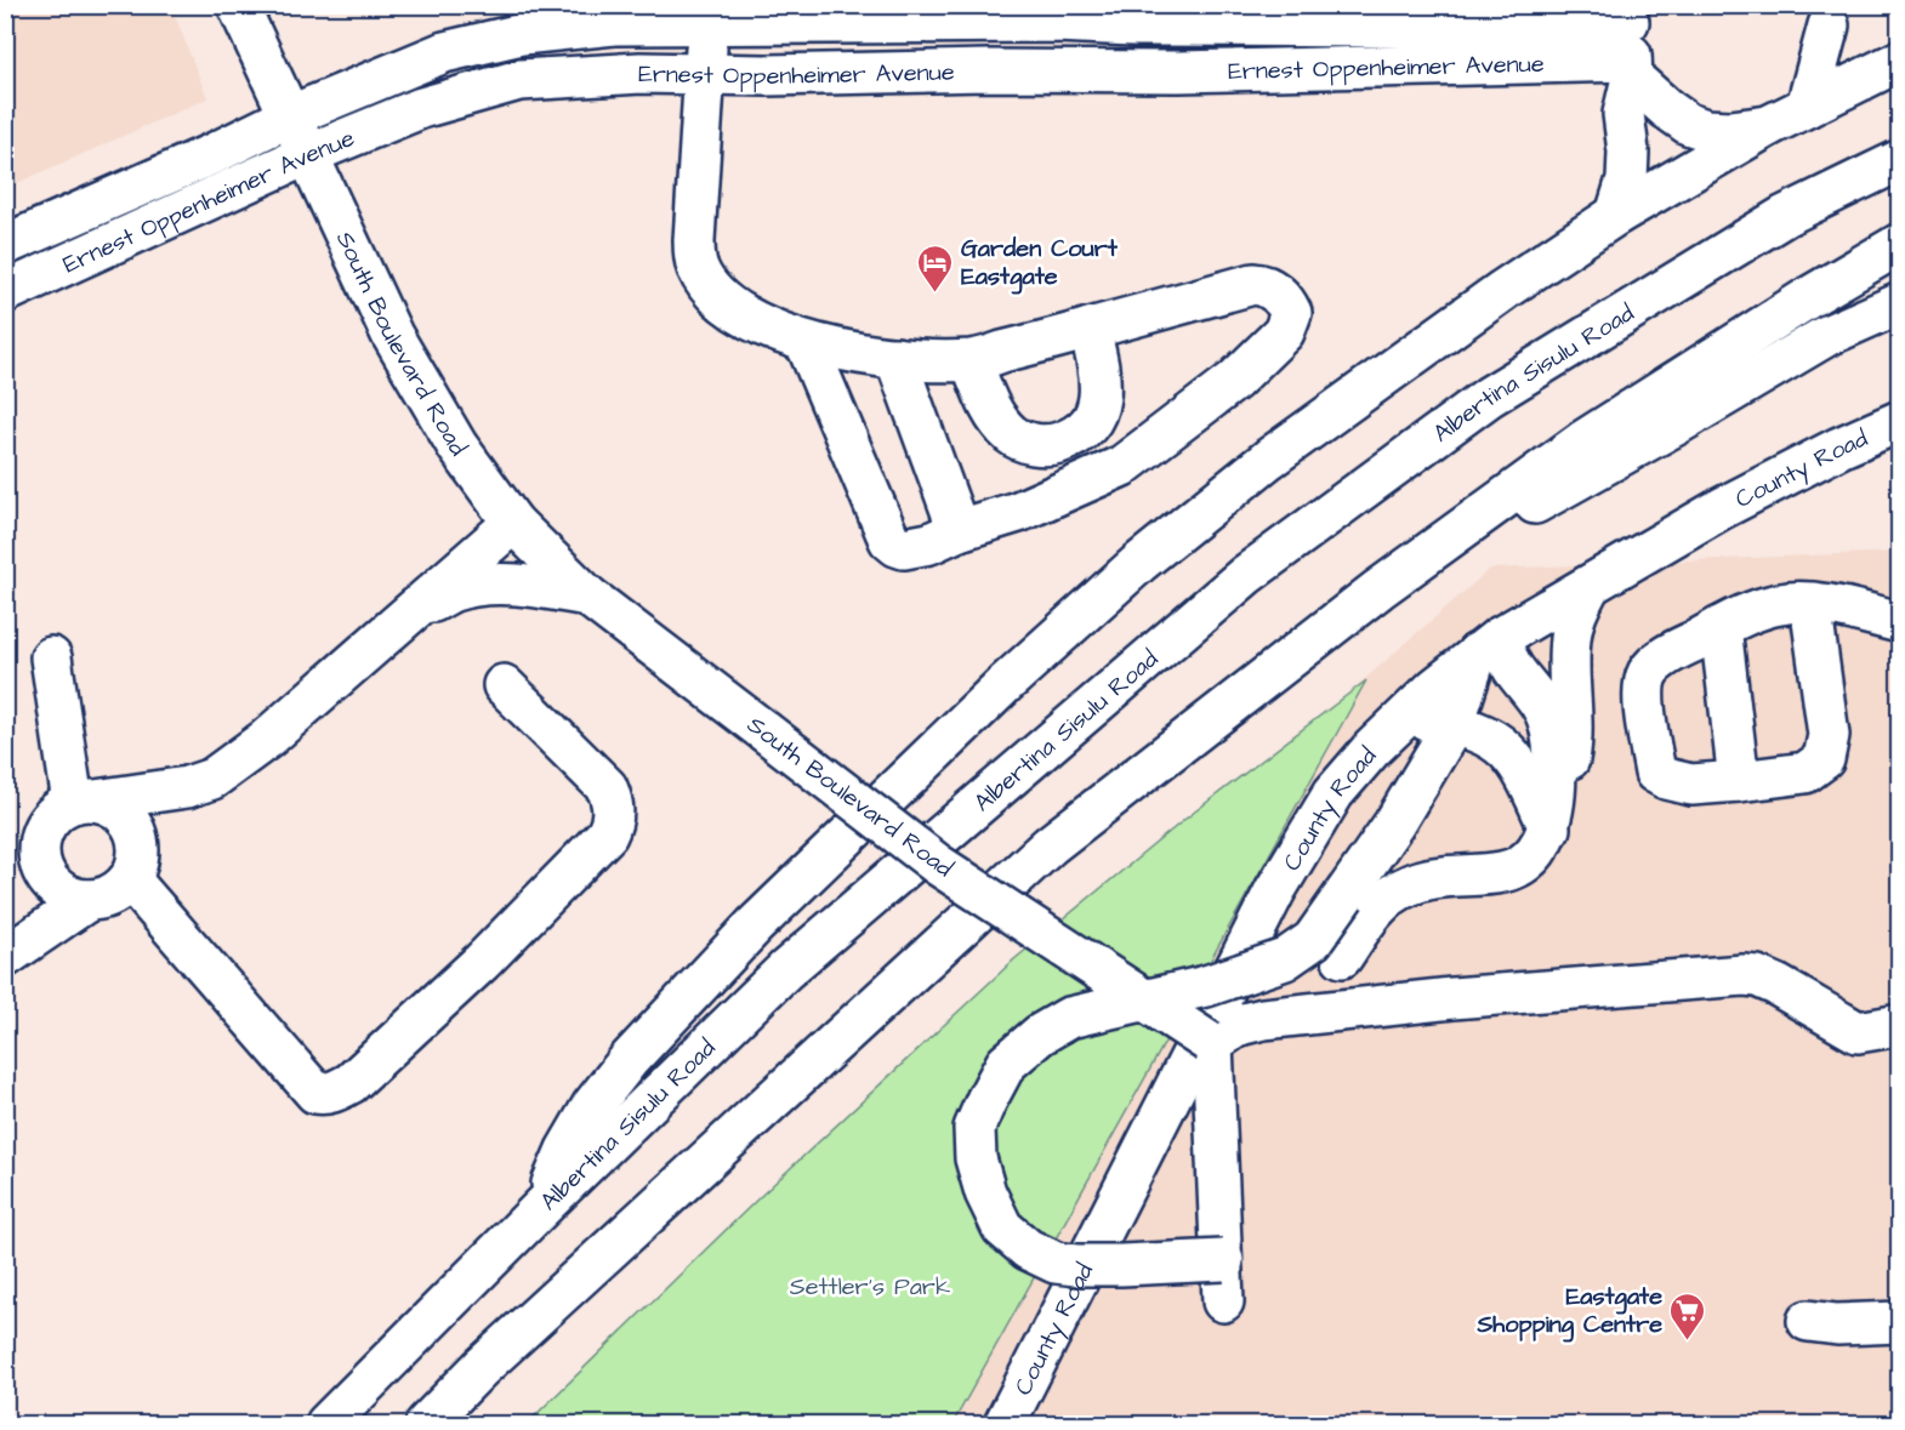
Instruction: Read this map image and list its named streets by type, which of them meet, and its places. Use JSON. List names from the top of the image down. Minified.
{"streets":{"main road":["Ernest Oppenheimer Avenue","South Boulevard Road","Albertina Sisulu Road","County Road"]},"crossings":[["Ernest Oppenheimer Avenue","South Boulevard Road"]],"parks":["Settler's Park"],"places":{"hotel":["Garden Court Eastgate"],"supermarket":["Eastgate Shopping Centre"]}}
